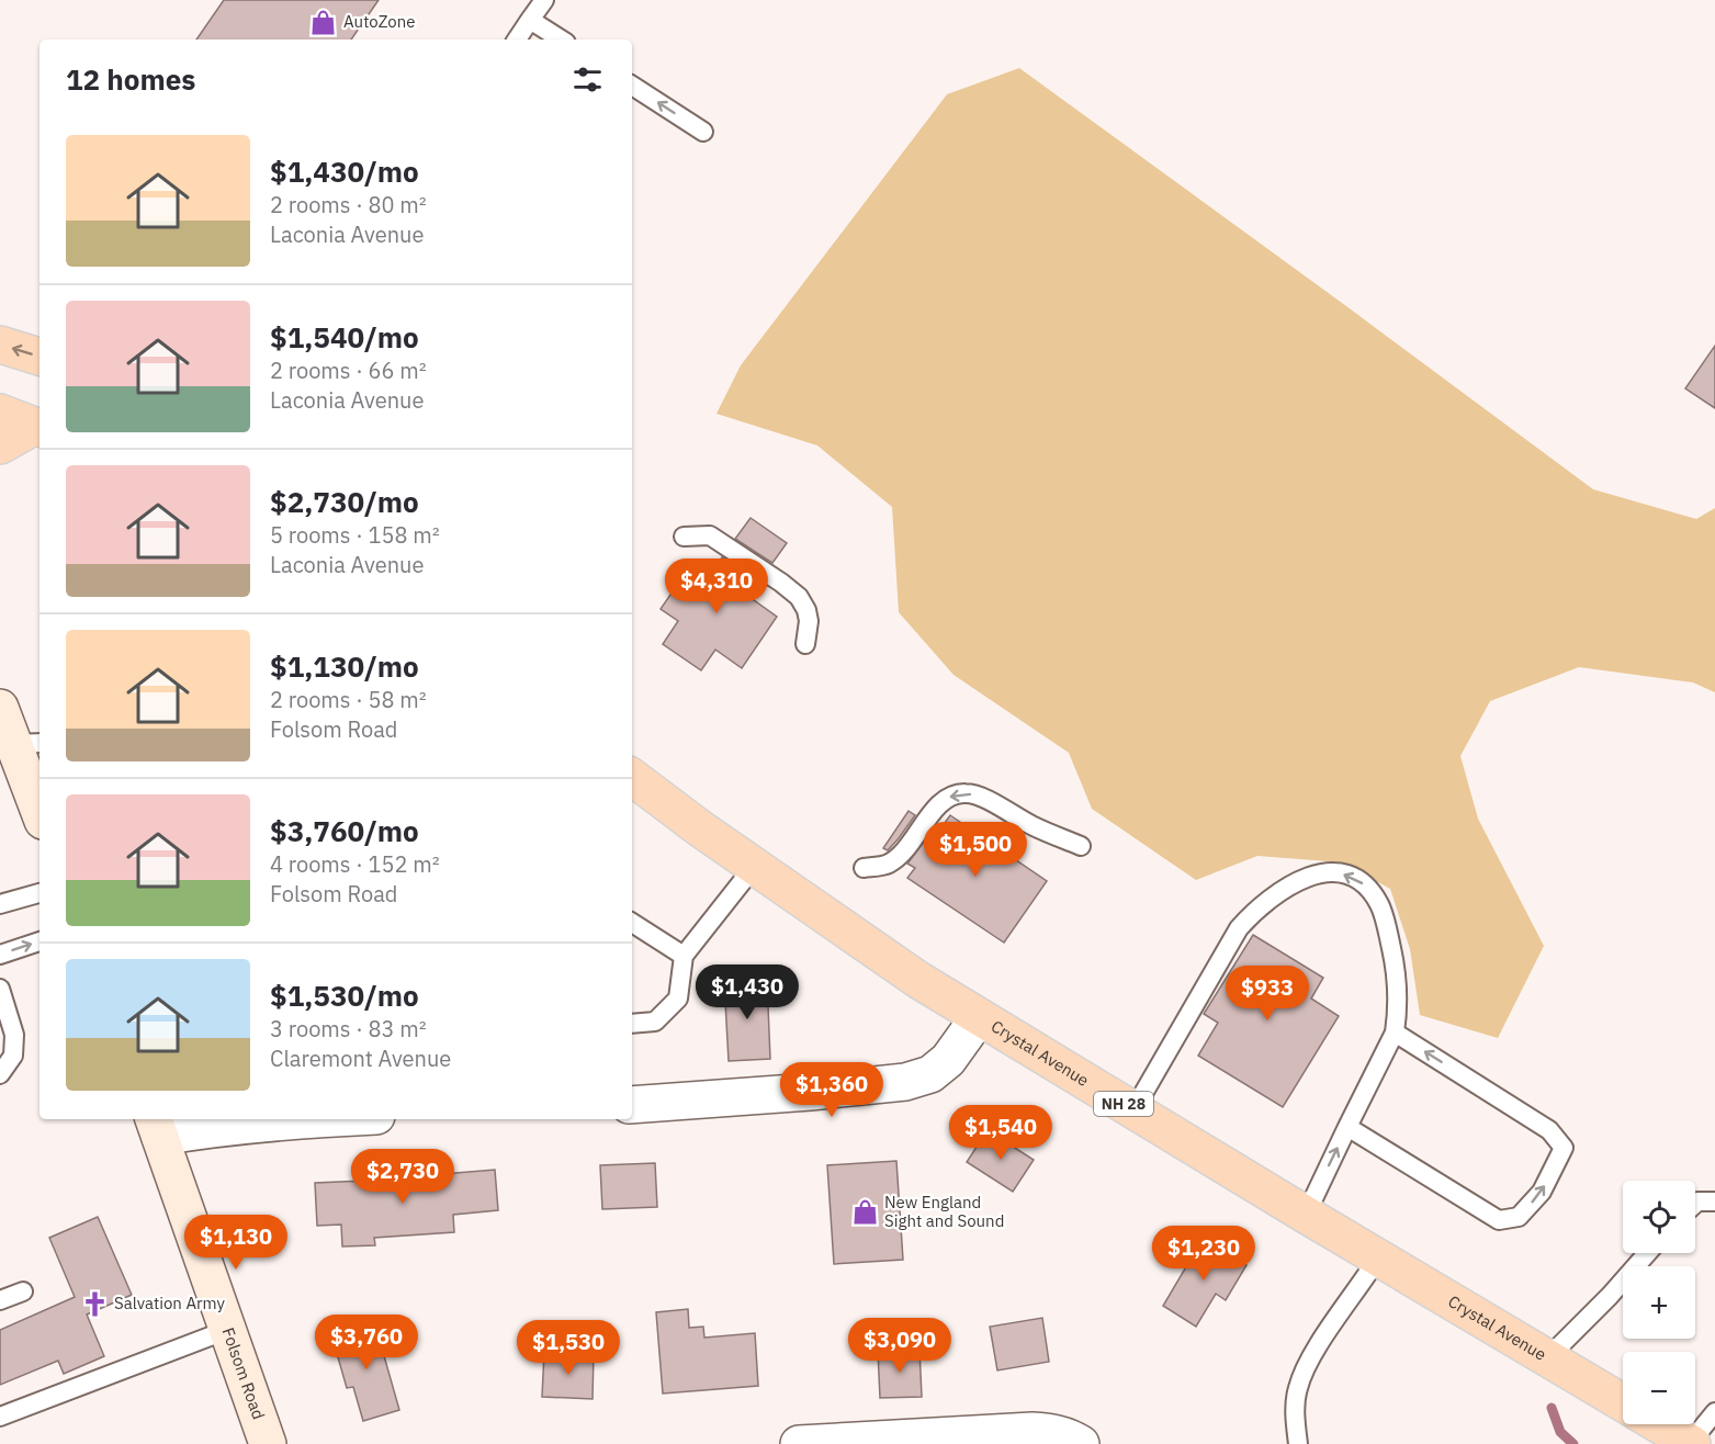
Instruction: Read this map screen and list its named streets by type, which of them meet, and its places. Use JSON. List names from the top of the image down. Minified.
{"streets":{"main road":["Crystal Avenue","NH 28"],"street":["Folsom Road"]},"places":{"shop":["AutoZone","New England Sight and Sound"],"church":["Salvation Army"]},"page":{"heading":"12 homes","list":[{"name":"$1,430/mo","note":"2 rooms · 80 m² · Laconia Avenue"},{"name":"$1,540/mo","note":"2 rooms · 66 m² · Laconia Avenue"},{"name":"$2,730/mo","note":"5 rooms · 158 m² · Laconia Avenue"},{"name":"$1,130/mo","note":"2 rooms · 58 m² · Folsom Road"},{"name":"$3,760/mo","note":"4 rooms · 152 m² · Folsom Road"},{"name":"$1,530/mo","note":"3 rooms · 83 m² · Claremont Avenue"}],"price":["$4,310","$1,500","$1,430","$933","$1,360","$1,540","$2,730","$1,130","$1,230","$3,760","$3,090","$1,530"],"map_buttons":["+","−"]}}
